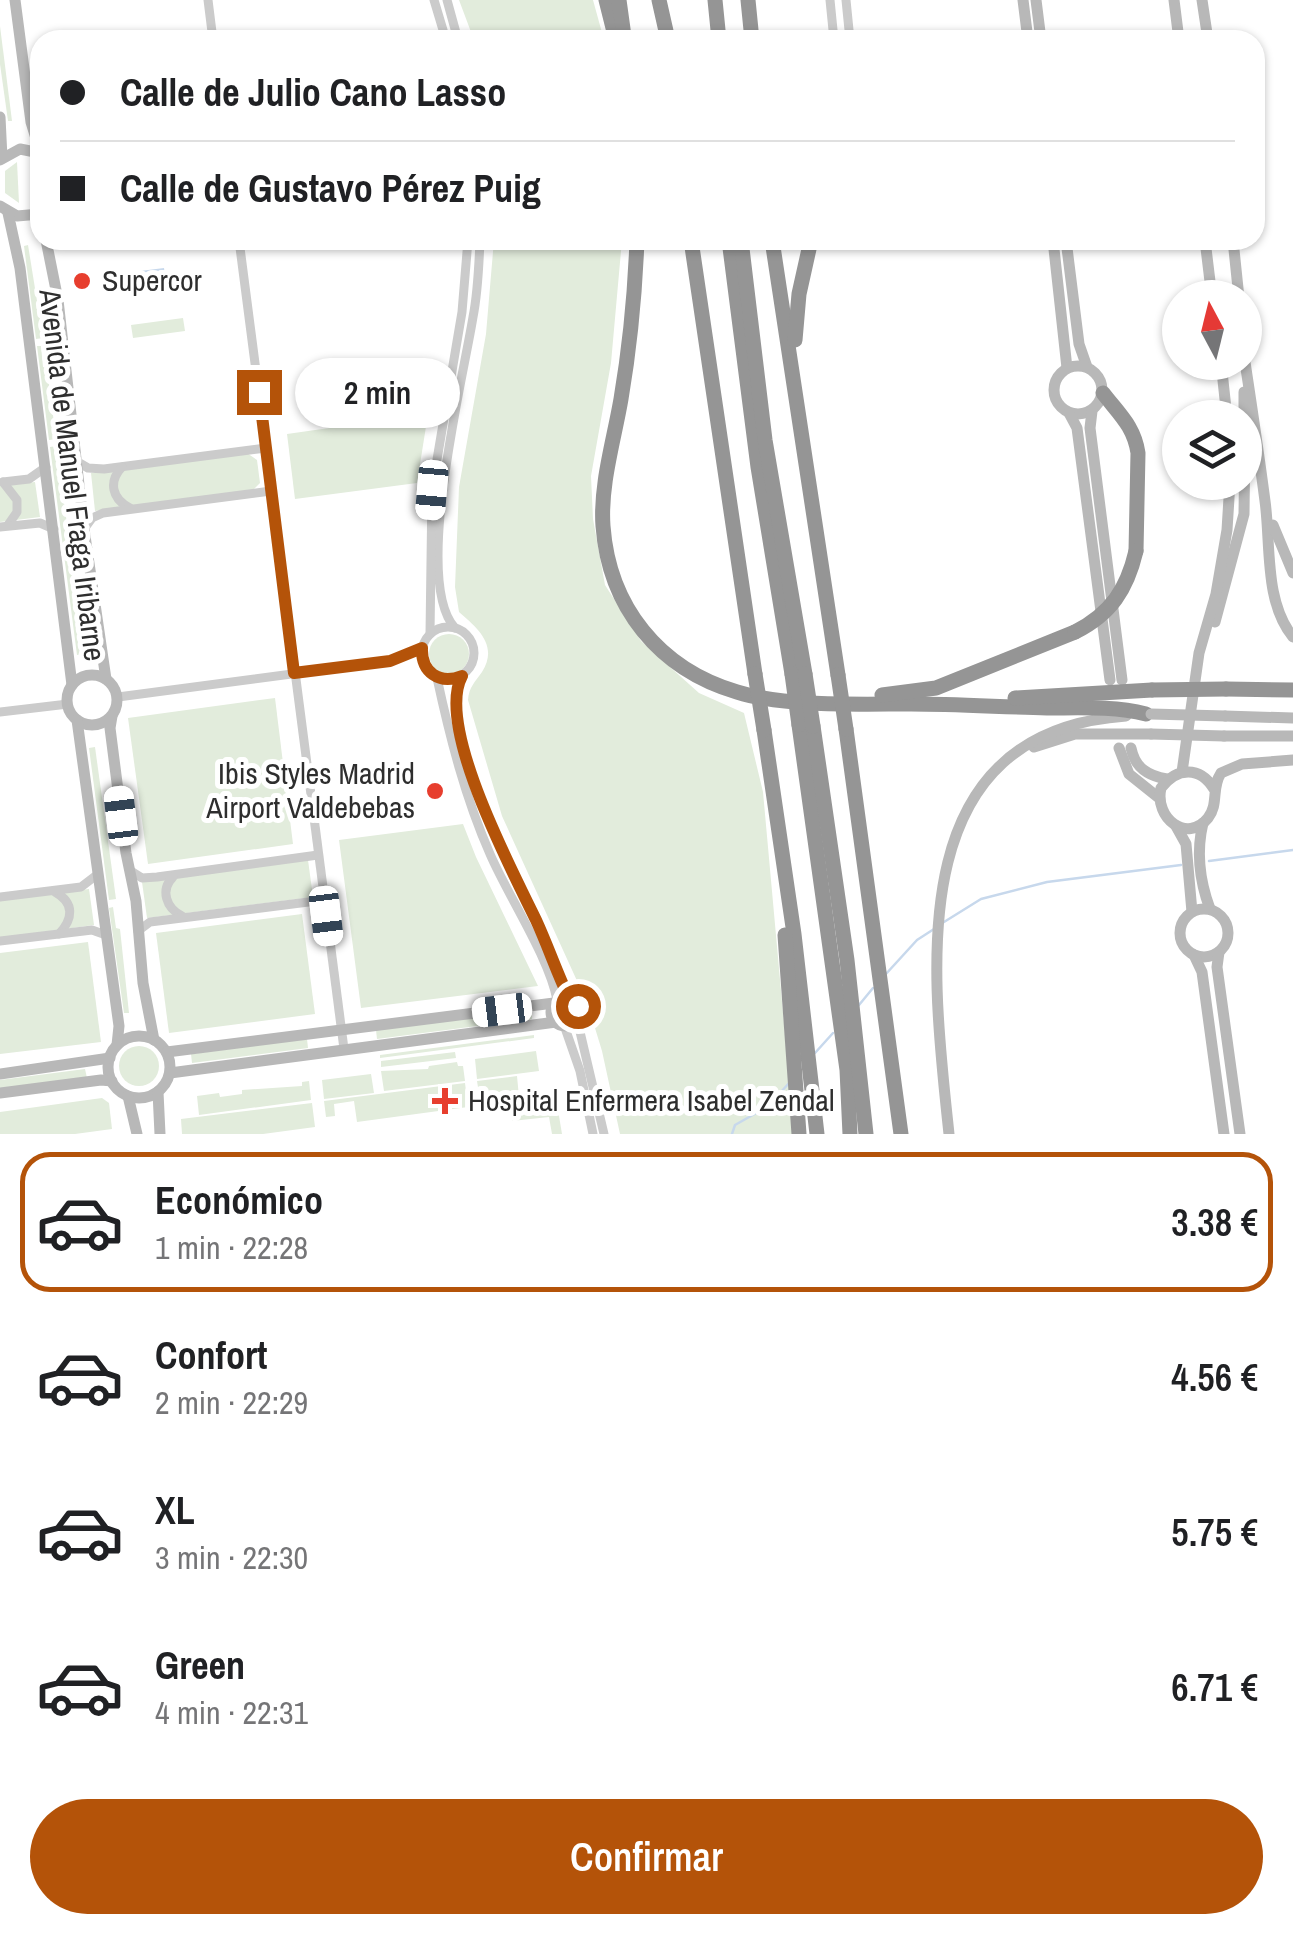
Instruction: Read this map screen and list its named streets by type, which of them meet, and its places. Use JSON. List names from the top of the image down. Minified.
{"streets":{"street":["Avenida de Manuel Fraga Iribarne"]},"places":{"other":["Supercor","Ibis Styles Madrid Airport Valdebebas"],"health":["Hospital Enfermera Isabel Zendal"]},"north":"top","page":{"banner":["Calle de Julio Cano Lasso","Calle de Gustavo Pérez Puig"],"bubble":"2 min","list":[{"name":"Económico","note":"1 min · 22:28","value":"3.38 €"},{"name":"Confort","note":"2 min · 22:29","value":"4.56 €"},{"name":"XL","note":"3 min · 22:30","value":"5.75 €"},{"name":"Green","note":"4 min · 22:31","value":"6.71 €"}],"buttons":"Confirmar"}}
